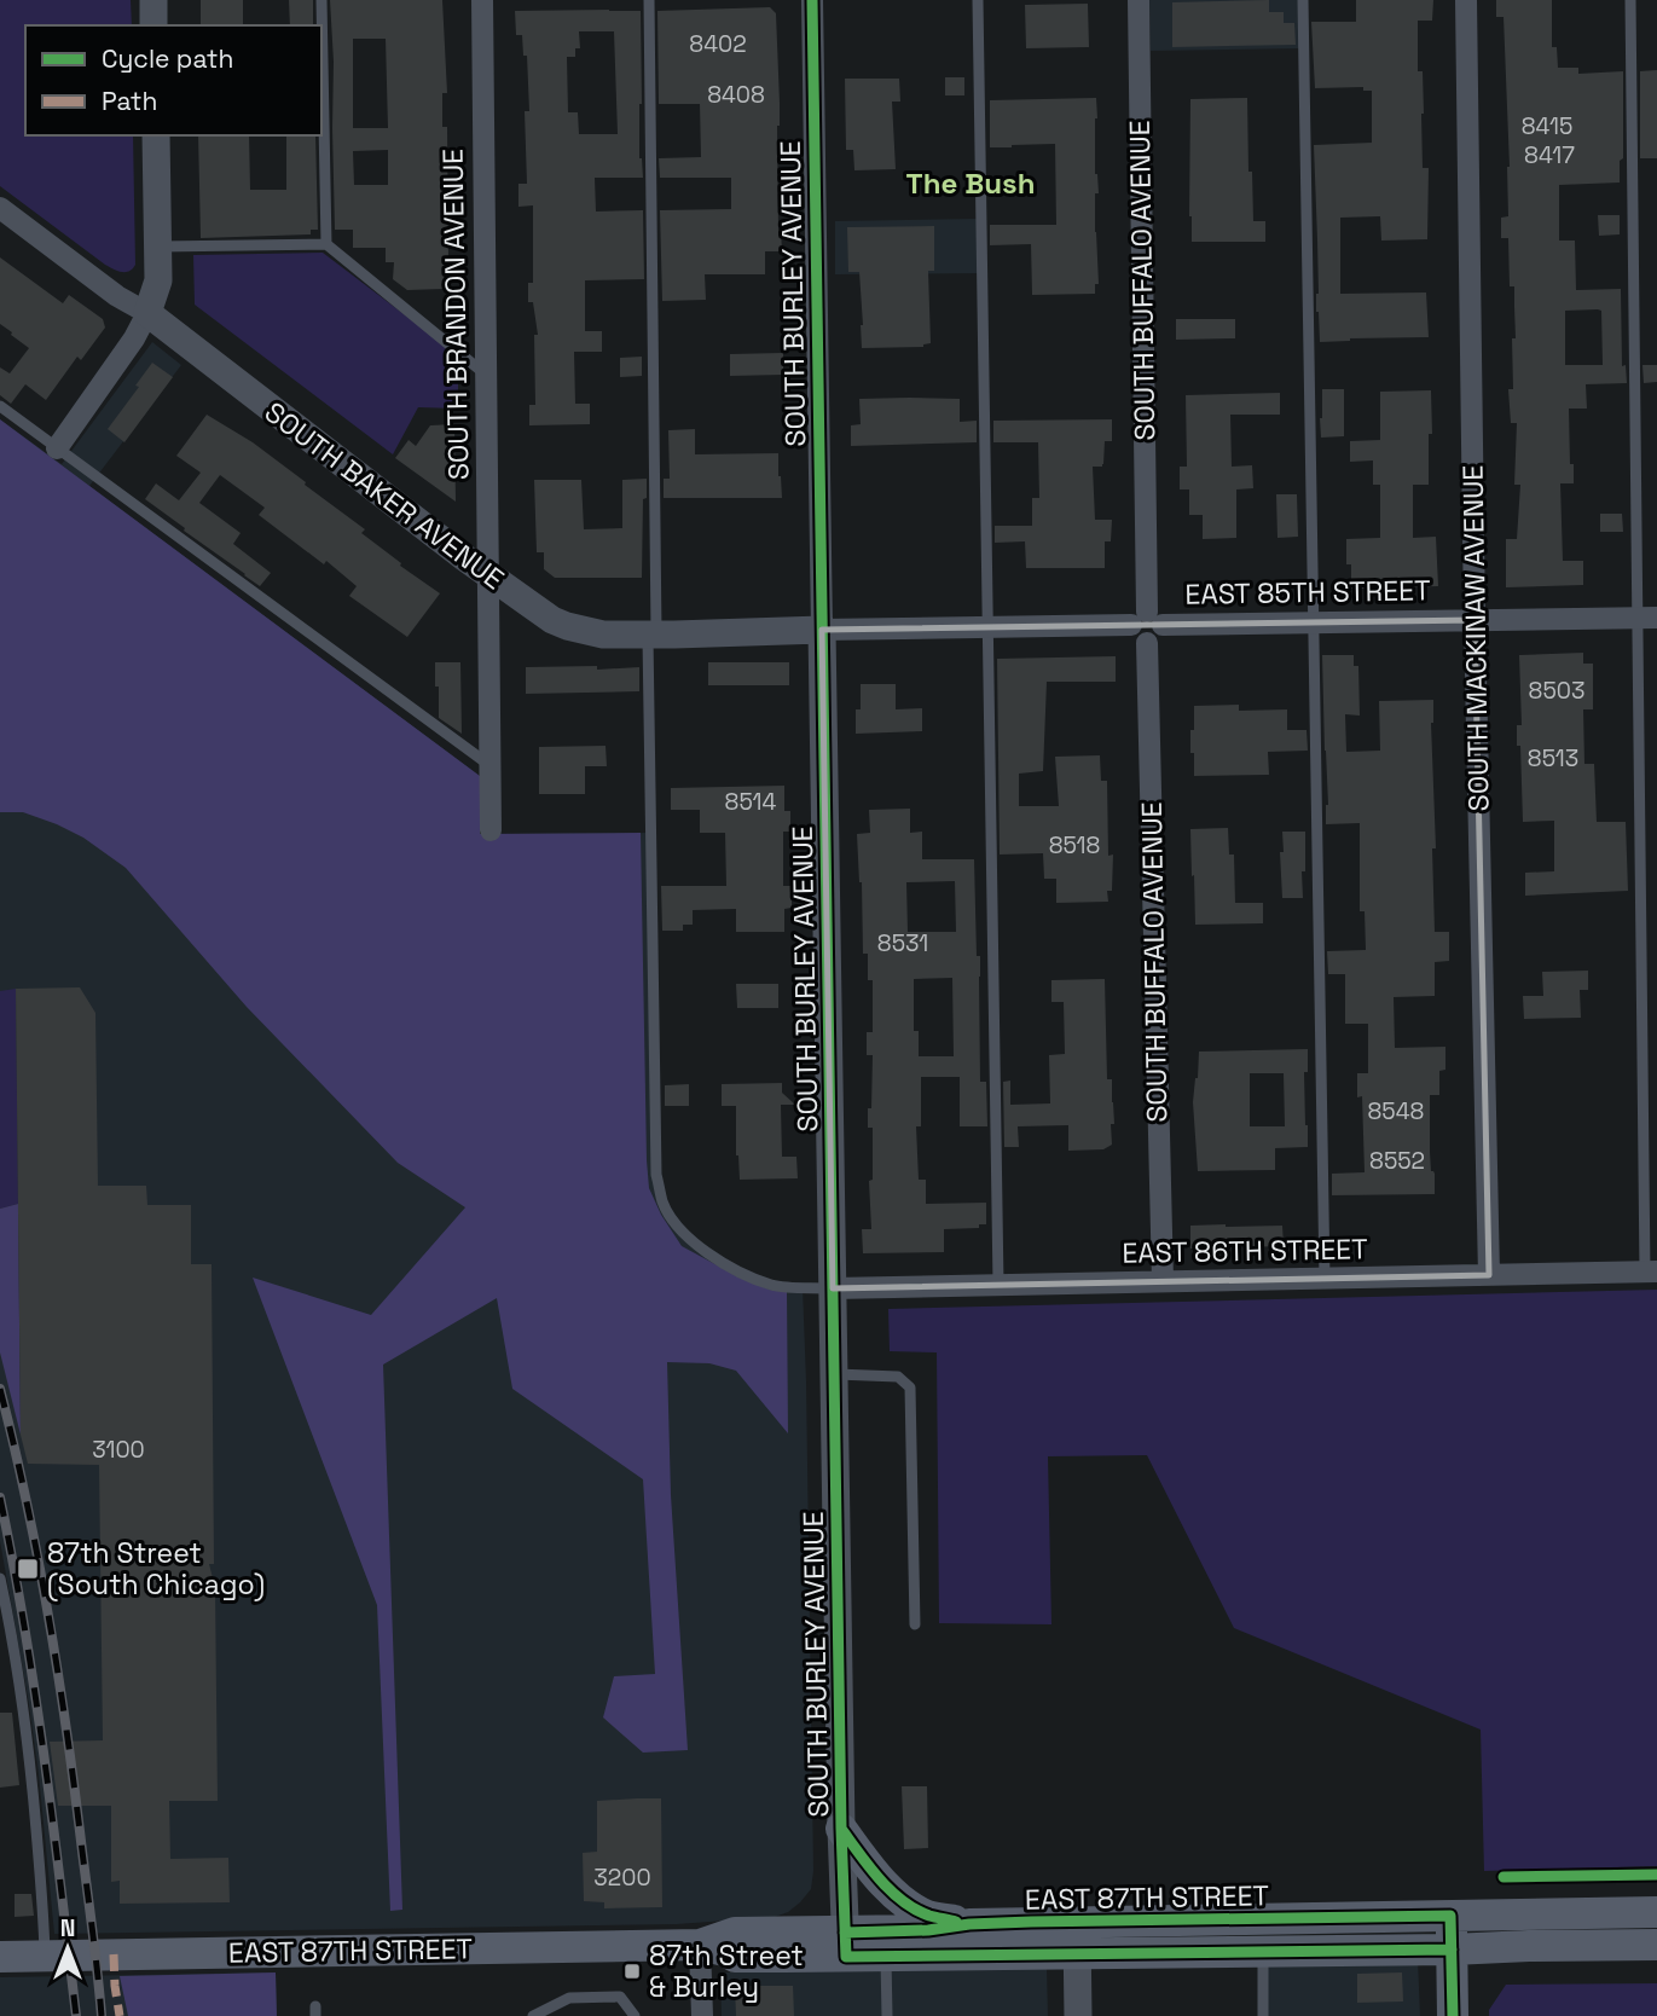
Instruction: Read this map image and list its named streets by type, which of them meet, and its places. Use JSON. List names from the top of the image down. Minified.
{"streets":{"main road":["EAST 87TH STREET"],"street":["SOUTH BUFFALO AVENUE","SOUTH BURLEY AVENUE","SOUTH BRANDON AVENUE","SOUTH BAKER AVENUE","EAST 85TH STREET","SOUTH MACKINAW AVENUE","EAST 86TH STREET"]},"crossings":[["SOUTH BUFFALO AVENUE","EAST 85TH STREET"],["SOUTH BUFFALO AVENUE","EAST 86TH STREET"],["SOUTH BURLEY AVENUE","SOUTH BAKER AVENUE"],["SOUTH BURLEY AVENUE","EAST 85TH STREET"],["SOUTH BURLEY AVENUE","EAST 86TH STREET"],["SOUTH BURLEY AVENUE","EAST 87TH STREET"],["SOUTH BRANDON AVENUE","SOUTH BAKER AVENUE"],["SOUTH BAKER AVENUE","EAST 85TH STREET"],["EAST 85TH STREET","SOUTH MACKINAW AVENUE"],["SOUTH MACKINAW AVENUE","EAST 86TH STREET"]],"districts":["The Bush"],"places":{"transit":["87th Street (South Chicago)","87th Street & Burley"]},"house_numbers":["8402","8408","8415","8417","8503","8513","8514","8518","8531","8548","8552","3100","3200"],"legend":["Cycle path","Path"],"north":"top"}
